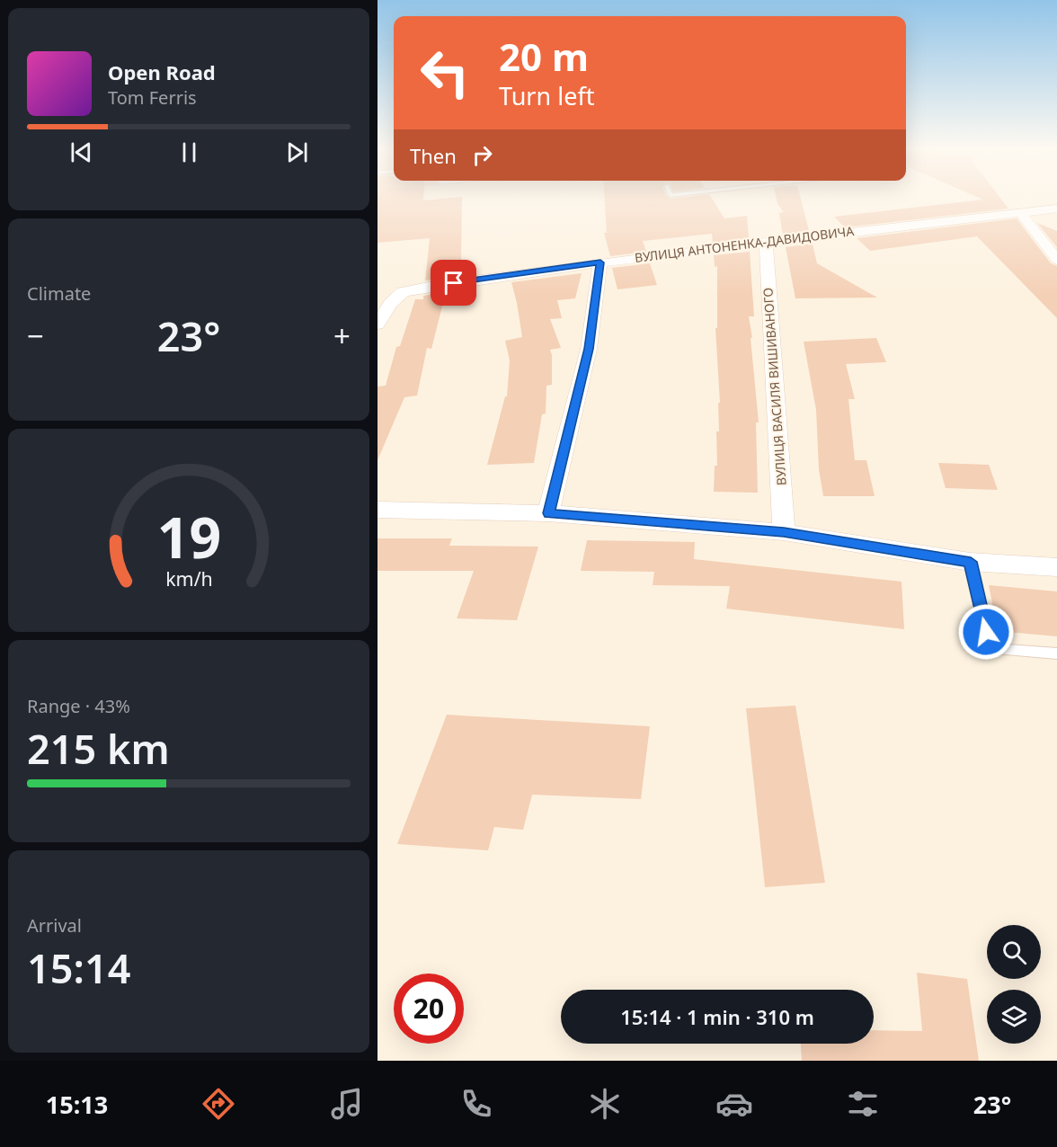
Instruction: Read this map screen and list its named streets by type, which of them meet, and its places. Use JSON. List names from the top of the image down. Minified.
{"streets":{"street":["ВУЛИЦЯ АНТОНЕНКА-ДАВИДОВИЧА","ВУЛИЦЯ ВАСИЛЯ ВИШИВАНОГО"]},"crossings":[["ВУЛИЦЯ АНТОНЕНКА-ДАВИДОВИЧА","ВУЛИЦЯ ВАСИЛЯ ВИШИВАНОГО"]],"page":{"turn":["20 m","Turn left"],"song":["Open Road","Tom Ferris"],"then":"Then","tile":["Climate",["Range · 43%","215 km"],["Arrival","15:14"]],"heat":["−","23°","+"],"limit":"20","trip":"15:14 · 1 min · 310 m","tabs":["15:13","23°"],"gauge":["19","km/h"]}}
